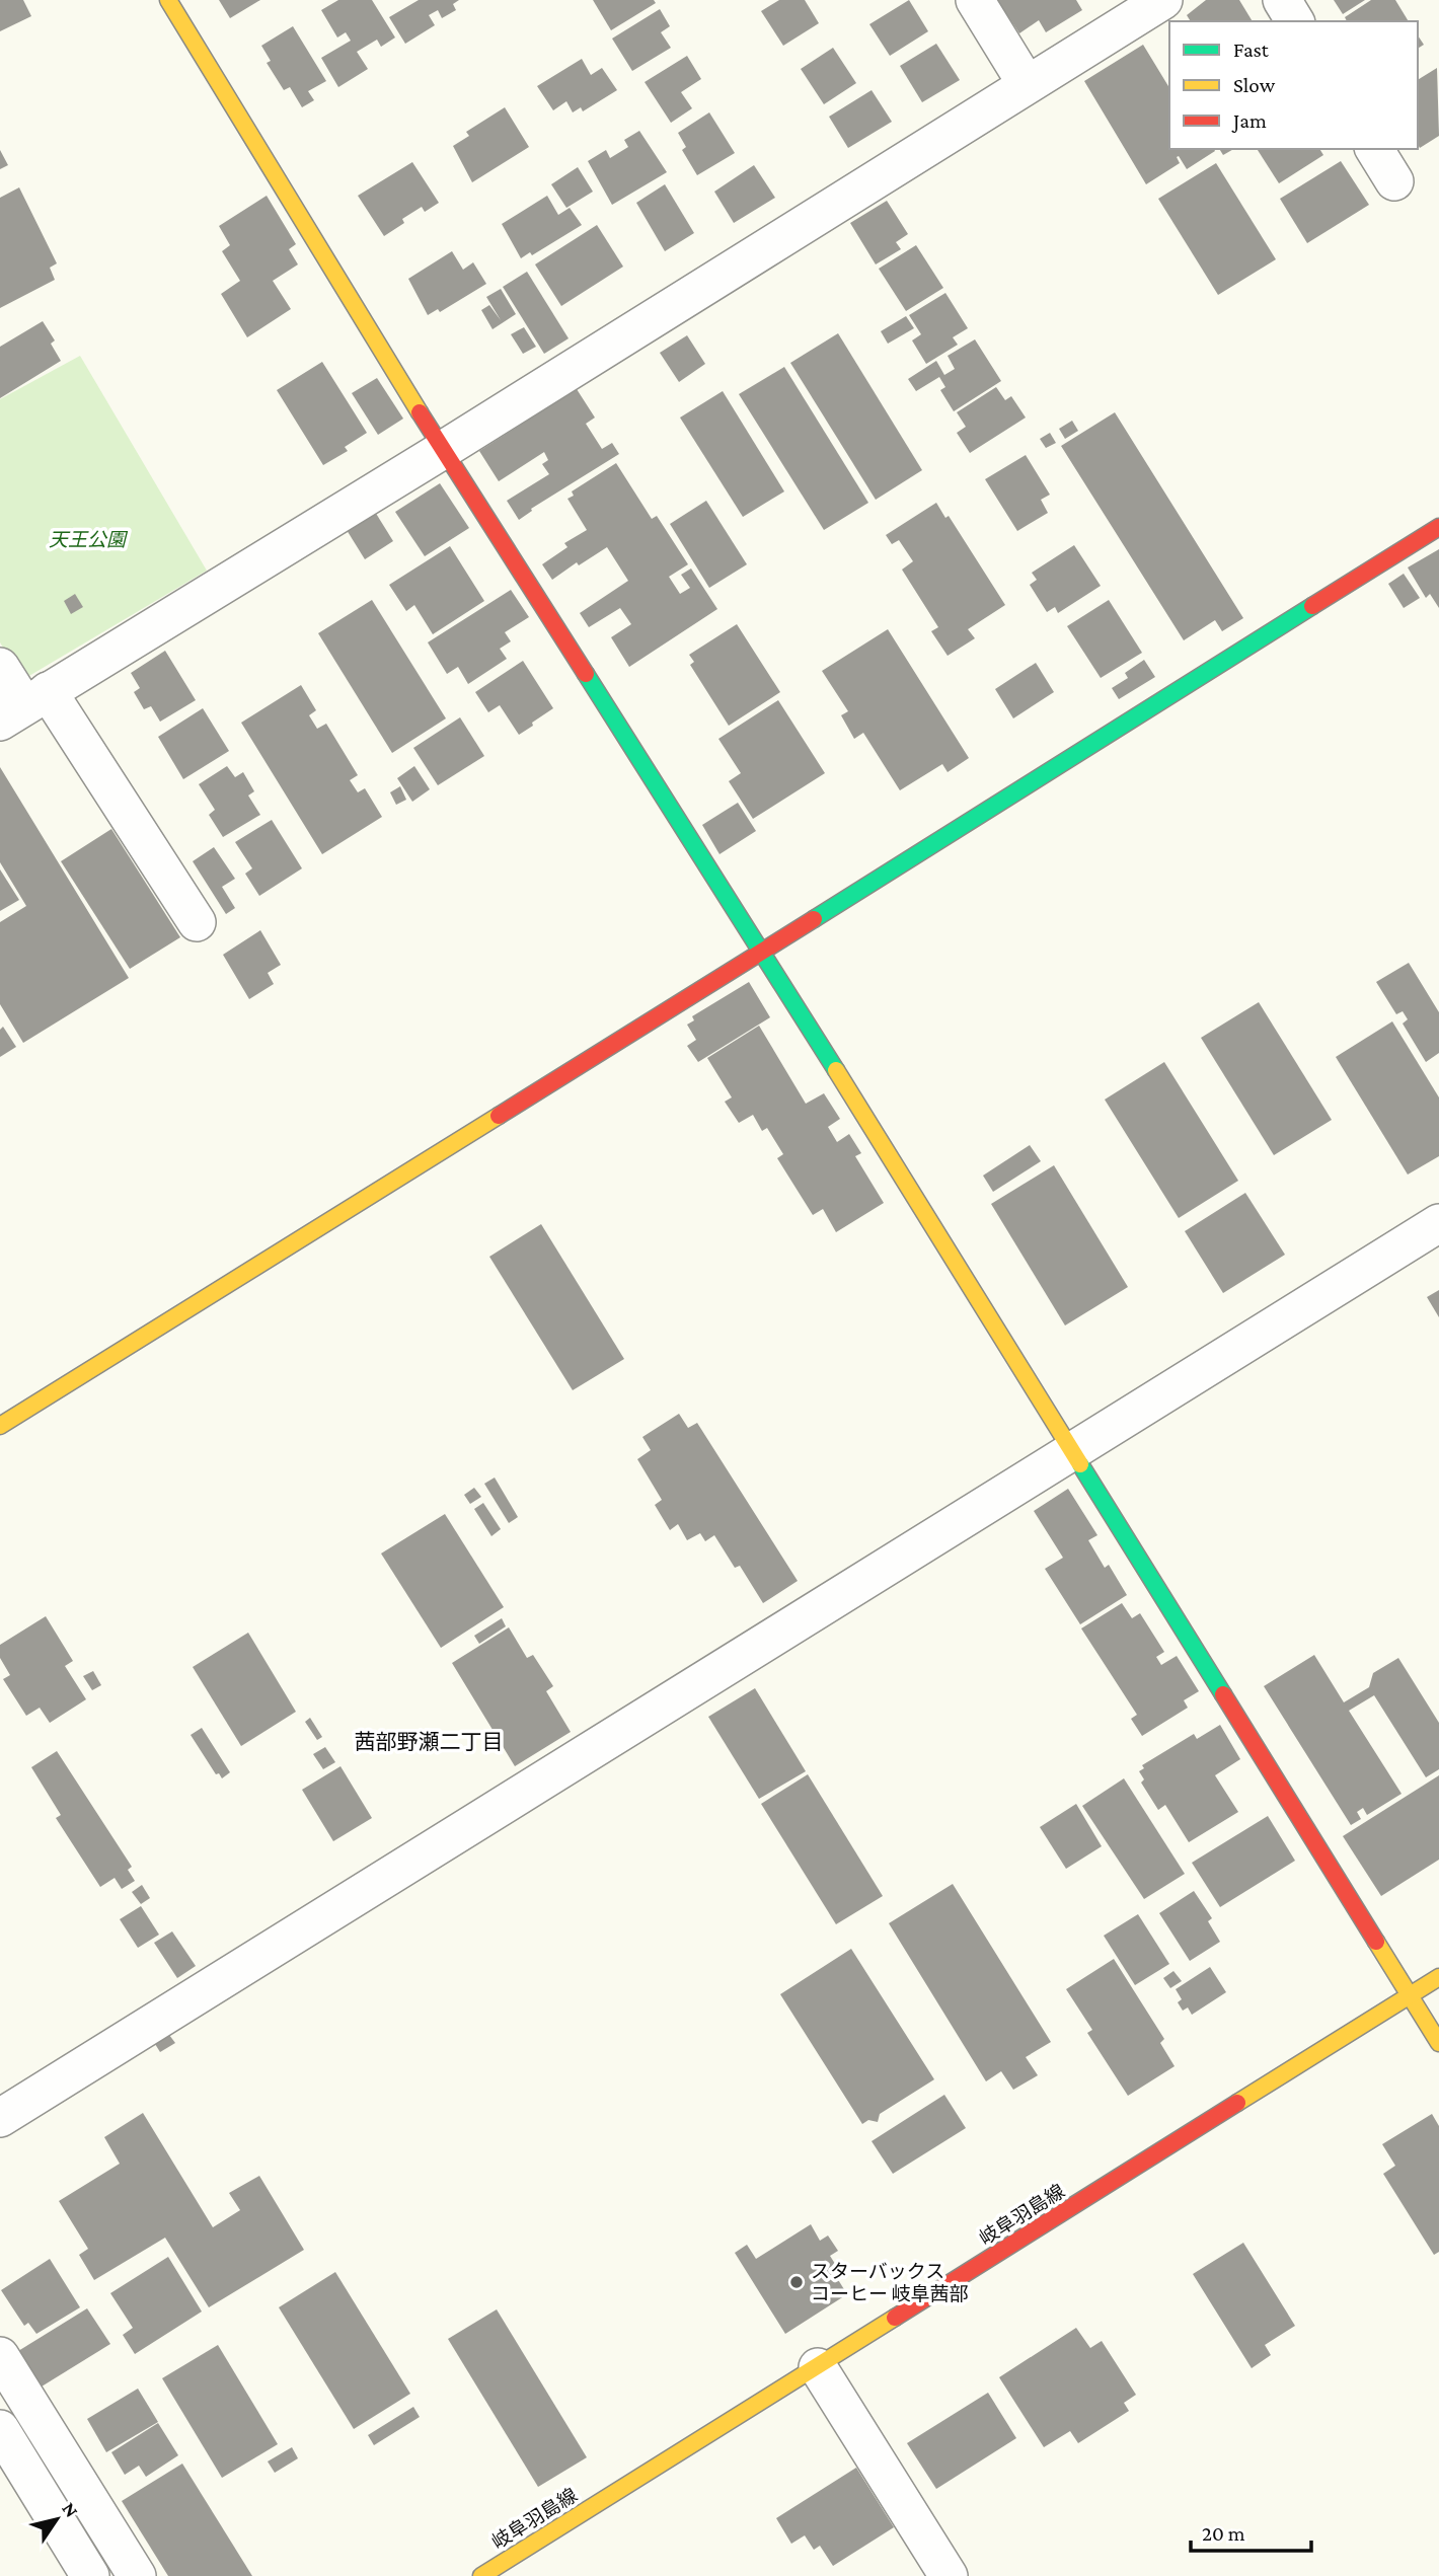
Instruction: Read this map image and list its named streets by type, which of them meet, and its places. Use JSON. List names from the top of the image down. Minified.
{"streets":{"street":["岐阜羽島線"]},"districts":["茜部野瀬二丁目"],"parks":["天王公園"],"places":["スターバックス コーヒー 岐阜茜部"],"legend":["Fast","Slow","Jam"],"scale_bar":"20 m","north":"top right"}
